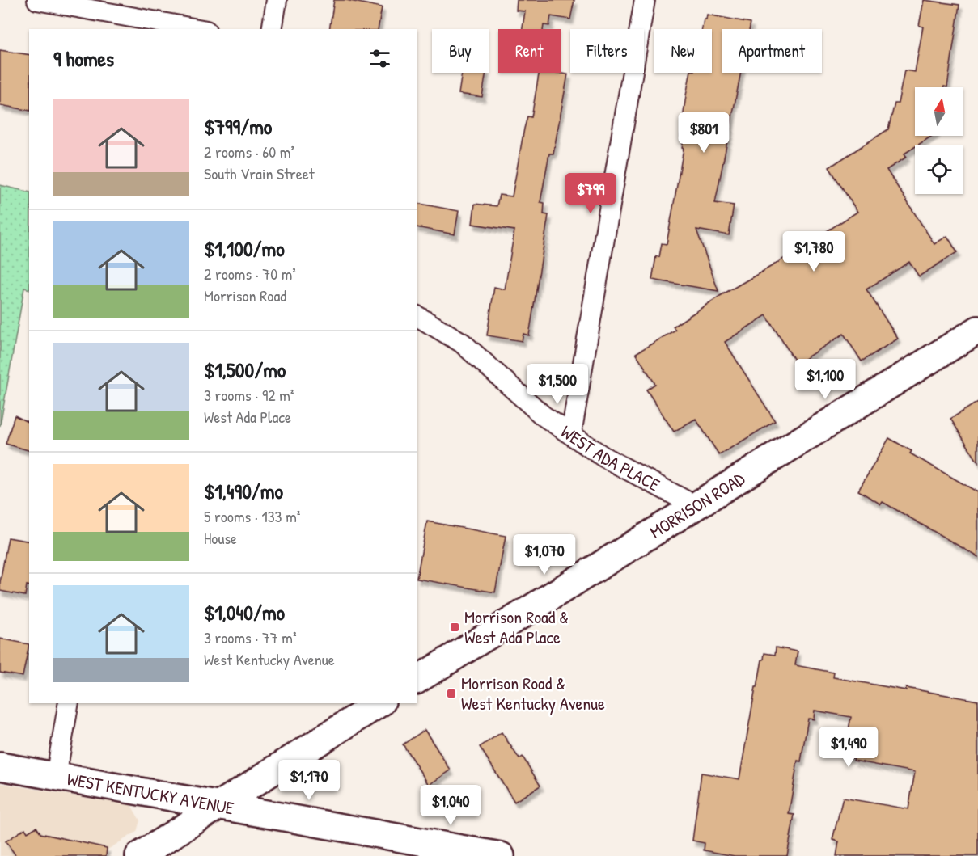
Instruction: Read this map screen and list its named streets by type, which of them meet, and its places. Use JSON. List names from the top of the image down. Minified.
{"streets":{"main road":["MORRISON ROAD","WEST KENTUCKY AVENUE"],"street":["WEST ADA PLACE"]},"crossings":[["WEST ADA PLACE","MORRISON ROAD"]],"places":{"transit":["Morrison Road & West Ada Place","Morrison Road & West Kentucky Avenue"]},"north":"top","page":{"chip":["Buy","Rent","Filters","New","Apartment"],"heading":"9 homes","list":[{"name":"$799/mo","note":"2 rooms · 60 m² · South Vrain Street"},{"name":"$1,100/mo","note":"2 rooms · 70 m² · Morrison Road"},{"name":"$1,500/mo","note":"3 rooms · 92 m² · West Ada Place"},{"name":"$1,490/mo","note":"5 rooms · 133 m² · House"},{"name":"$1,040/mo","note":"3 rooms · 77 m² · West Kentucky Avenue"}],"price":["$801","$799","$1,780","$1,100","$1,500","$1,070","$1,490","$1,170","$1,040"]}}
